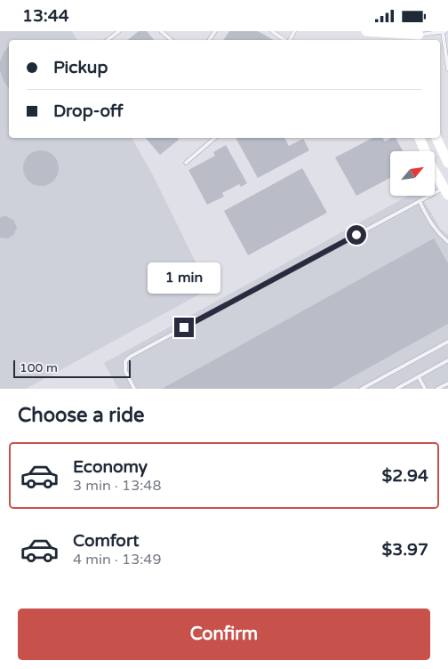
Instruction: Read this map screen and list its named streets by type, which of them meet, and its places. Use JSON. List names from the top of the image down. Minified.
{"scale_bar":"100 m","north":"top right","page":{"status":"13:44","banner":["Pickup","Drop-off"],"bubble":"1 min","scale":"100 m","heading":"Choose a ride","list":[{"name":"Economy","note":"3 min · 13:48","value":"$2.94"},{"name":"Comfort","note":"4 min · 13:49","value":"$3.97"}],"buttons":"Confirm"}}
